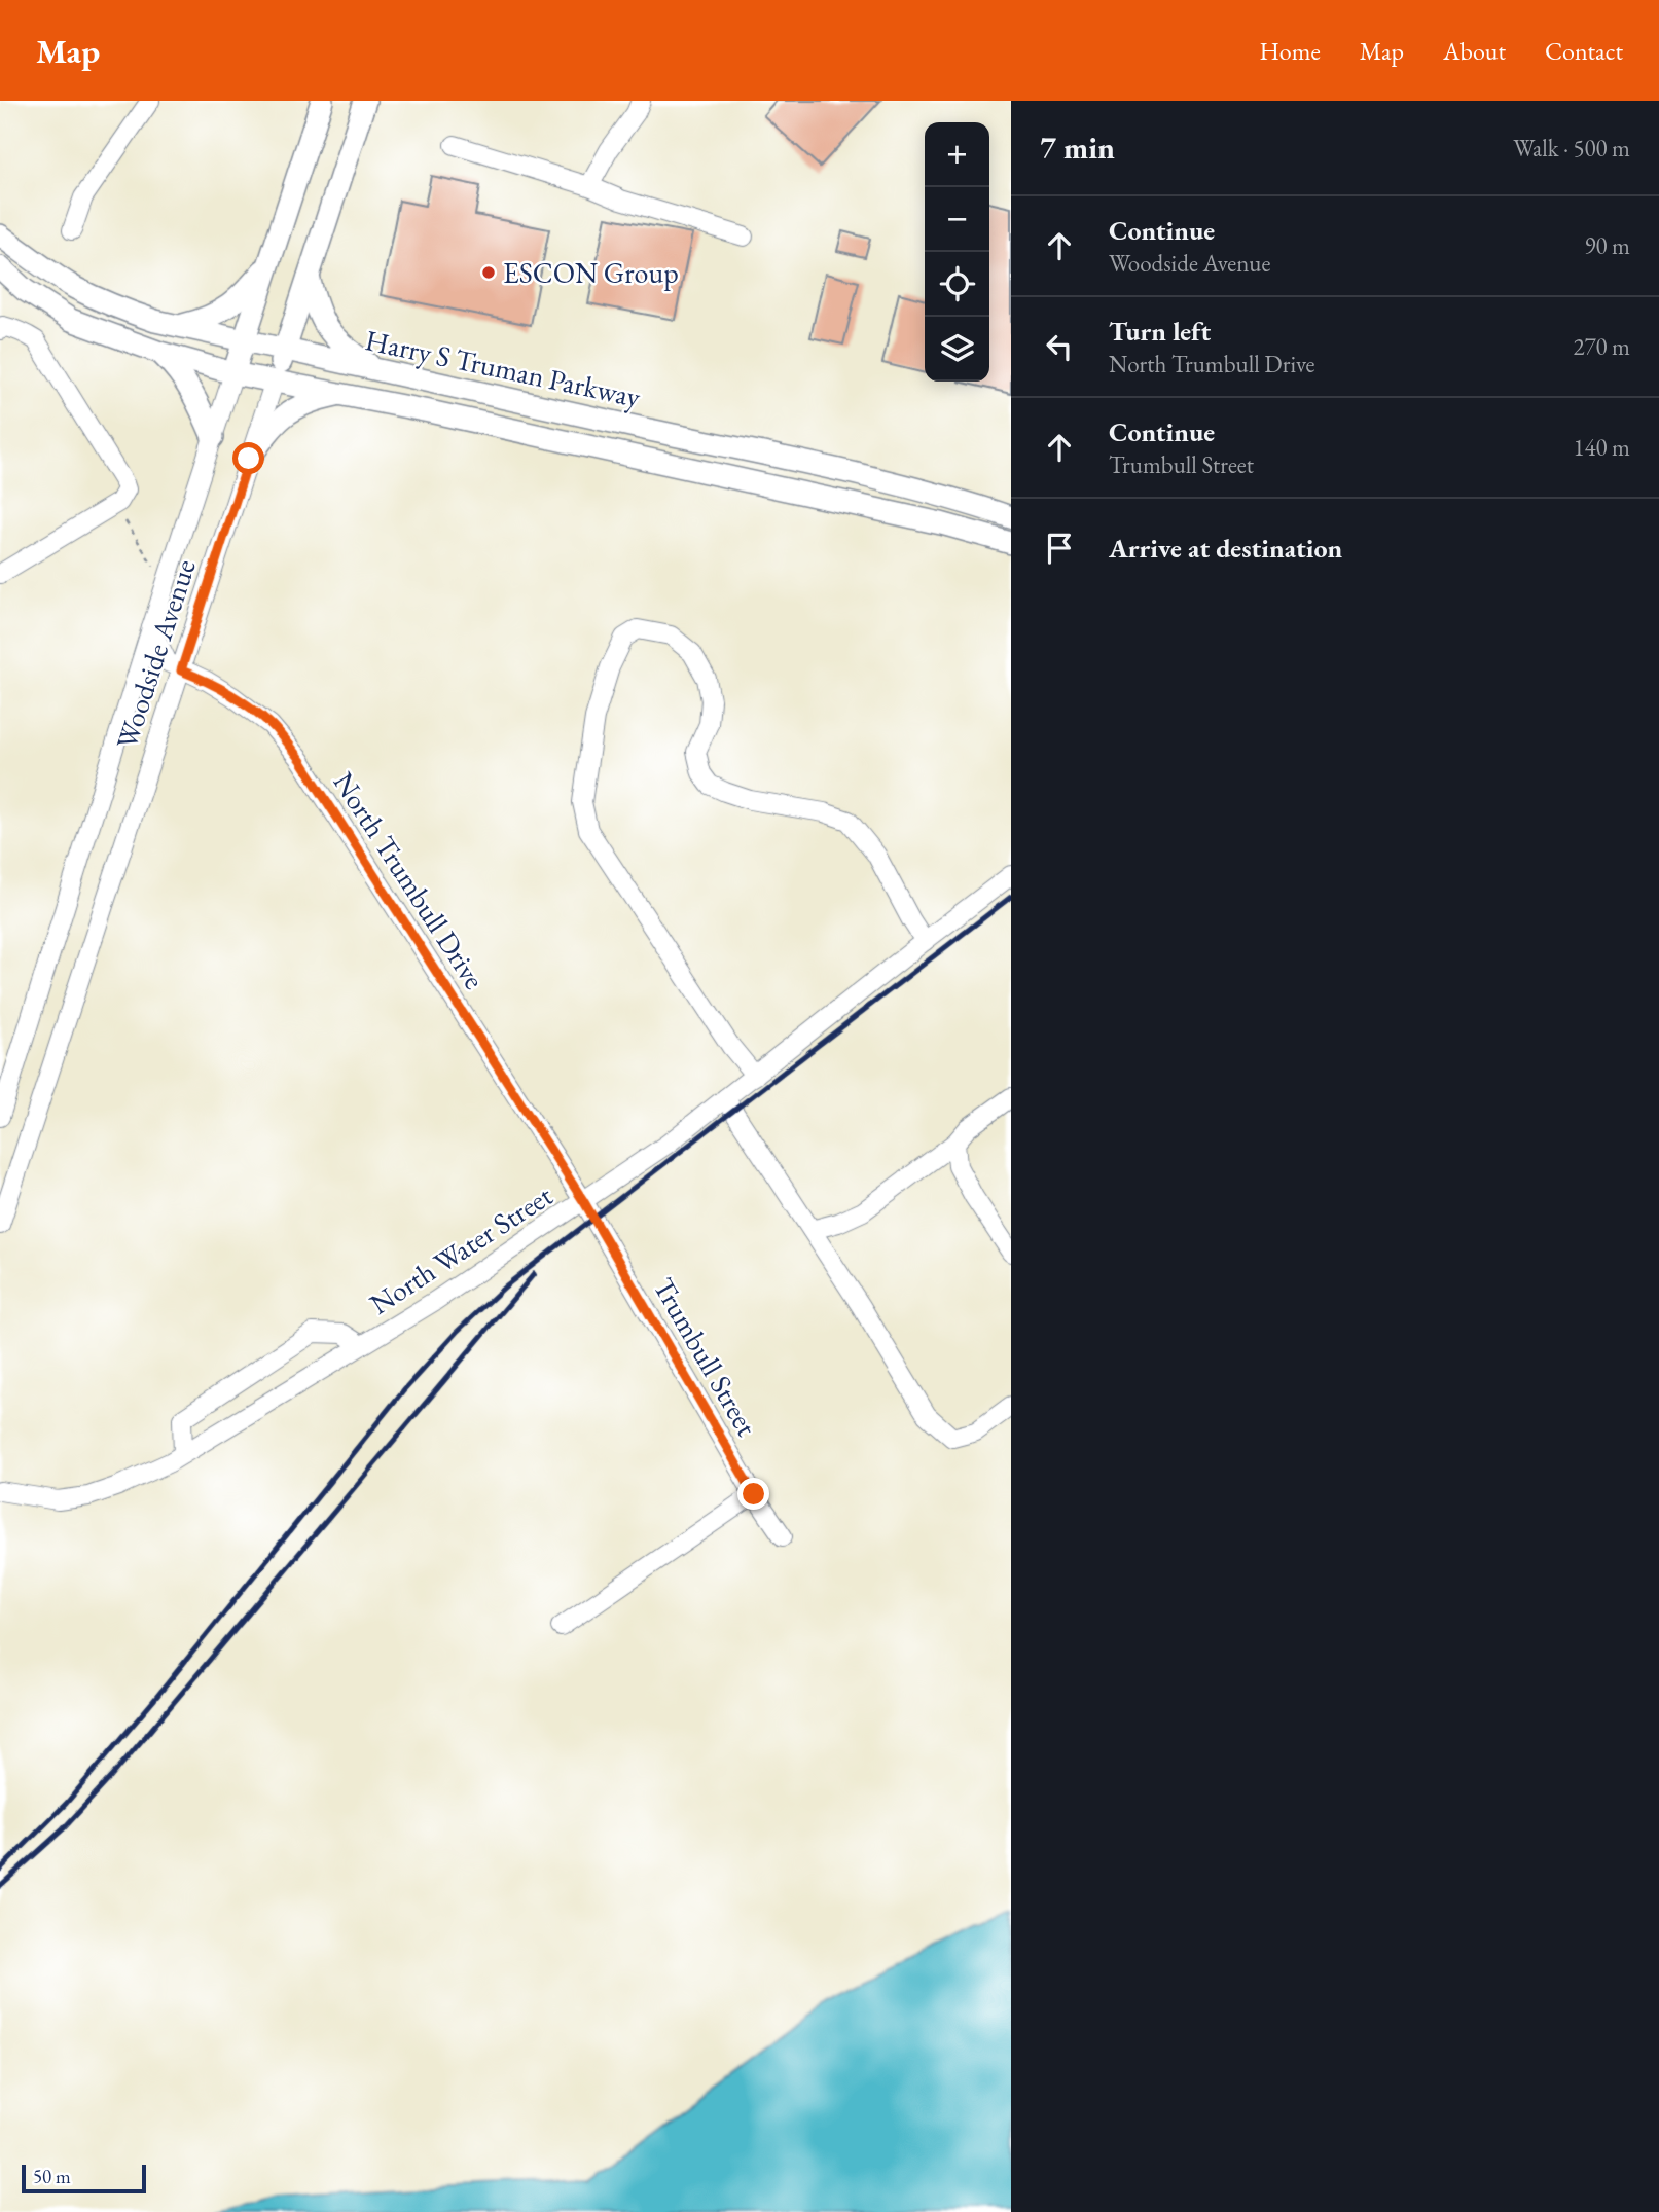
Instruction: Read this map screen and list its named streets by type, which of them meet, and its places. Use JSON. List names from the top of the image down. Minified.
{"streets":{"main road":["Harry S Truman Parkway","Woodside Avenue"],"street":["North Trumbull Drive","North Water Street","Trumbull Street"]},"crossings":[["Harry S Truman Parkway","Woodside Avenue"],["Woodside Avenue","North Trumbull Drive"],["North Trumbull Drive","North Water Street"],["North Trumbull Drive","Trumbull Street"],["North Water Street","Trumbull Street"]],"places":["ESCON Group"],"scale_bar":"50 m","page":{"header":"Map","nav":["Home","Map","About","Contact"],"heading":["7 min","Walk · 500 m"],"map_buttons":["+","−"],"list":[["Continue","Woodside Avenue","90 m"],["Turn left","North Trumbull Drive","270 m"],["Continue","Trumbull Street","140 m"],"Arrive at destination"],"scale":"50 m"}}
